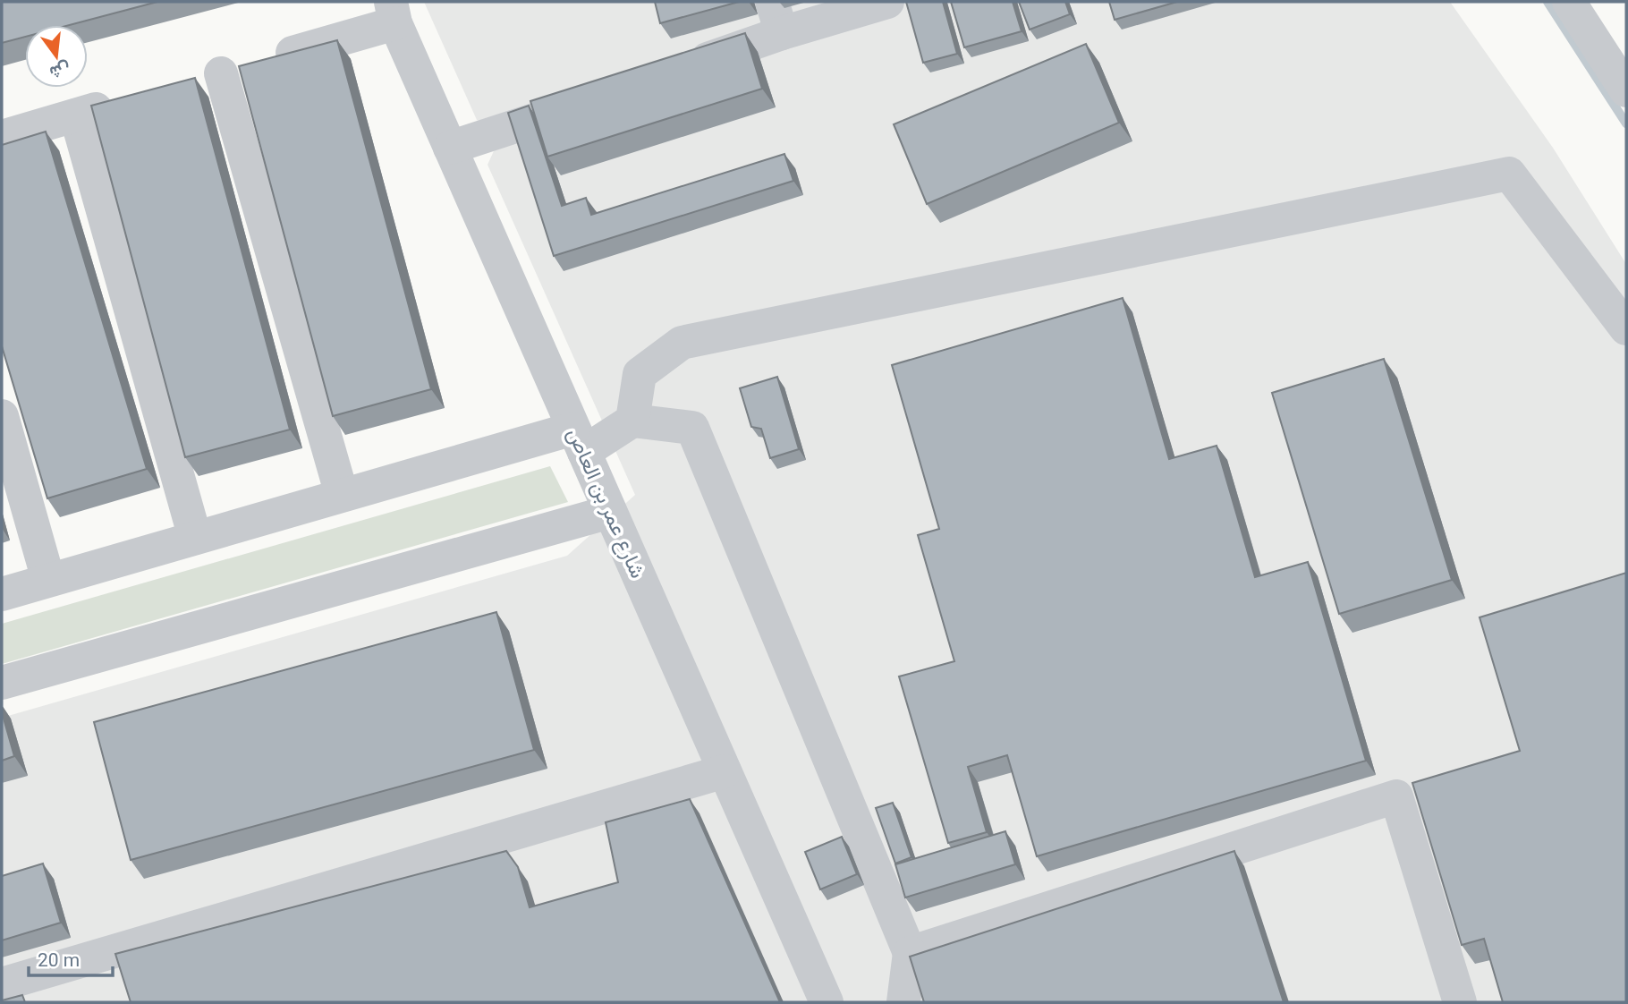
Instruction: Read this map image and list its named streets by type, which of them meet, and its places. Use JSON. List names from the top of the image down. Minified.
{"streets":{"street":["شارع عمر بن العاص"]},"scale_bar":"20 m","north":"bottom"}
